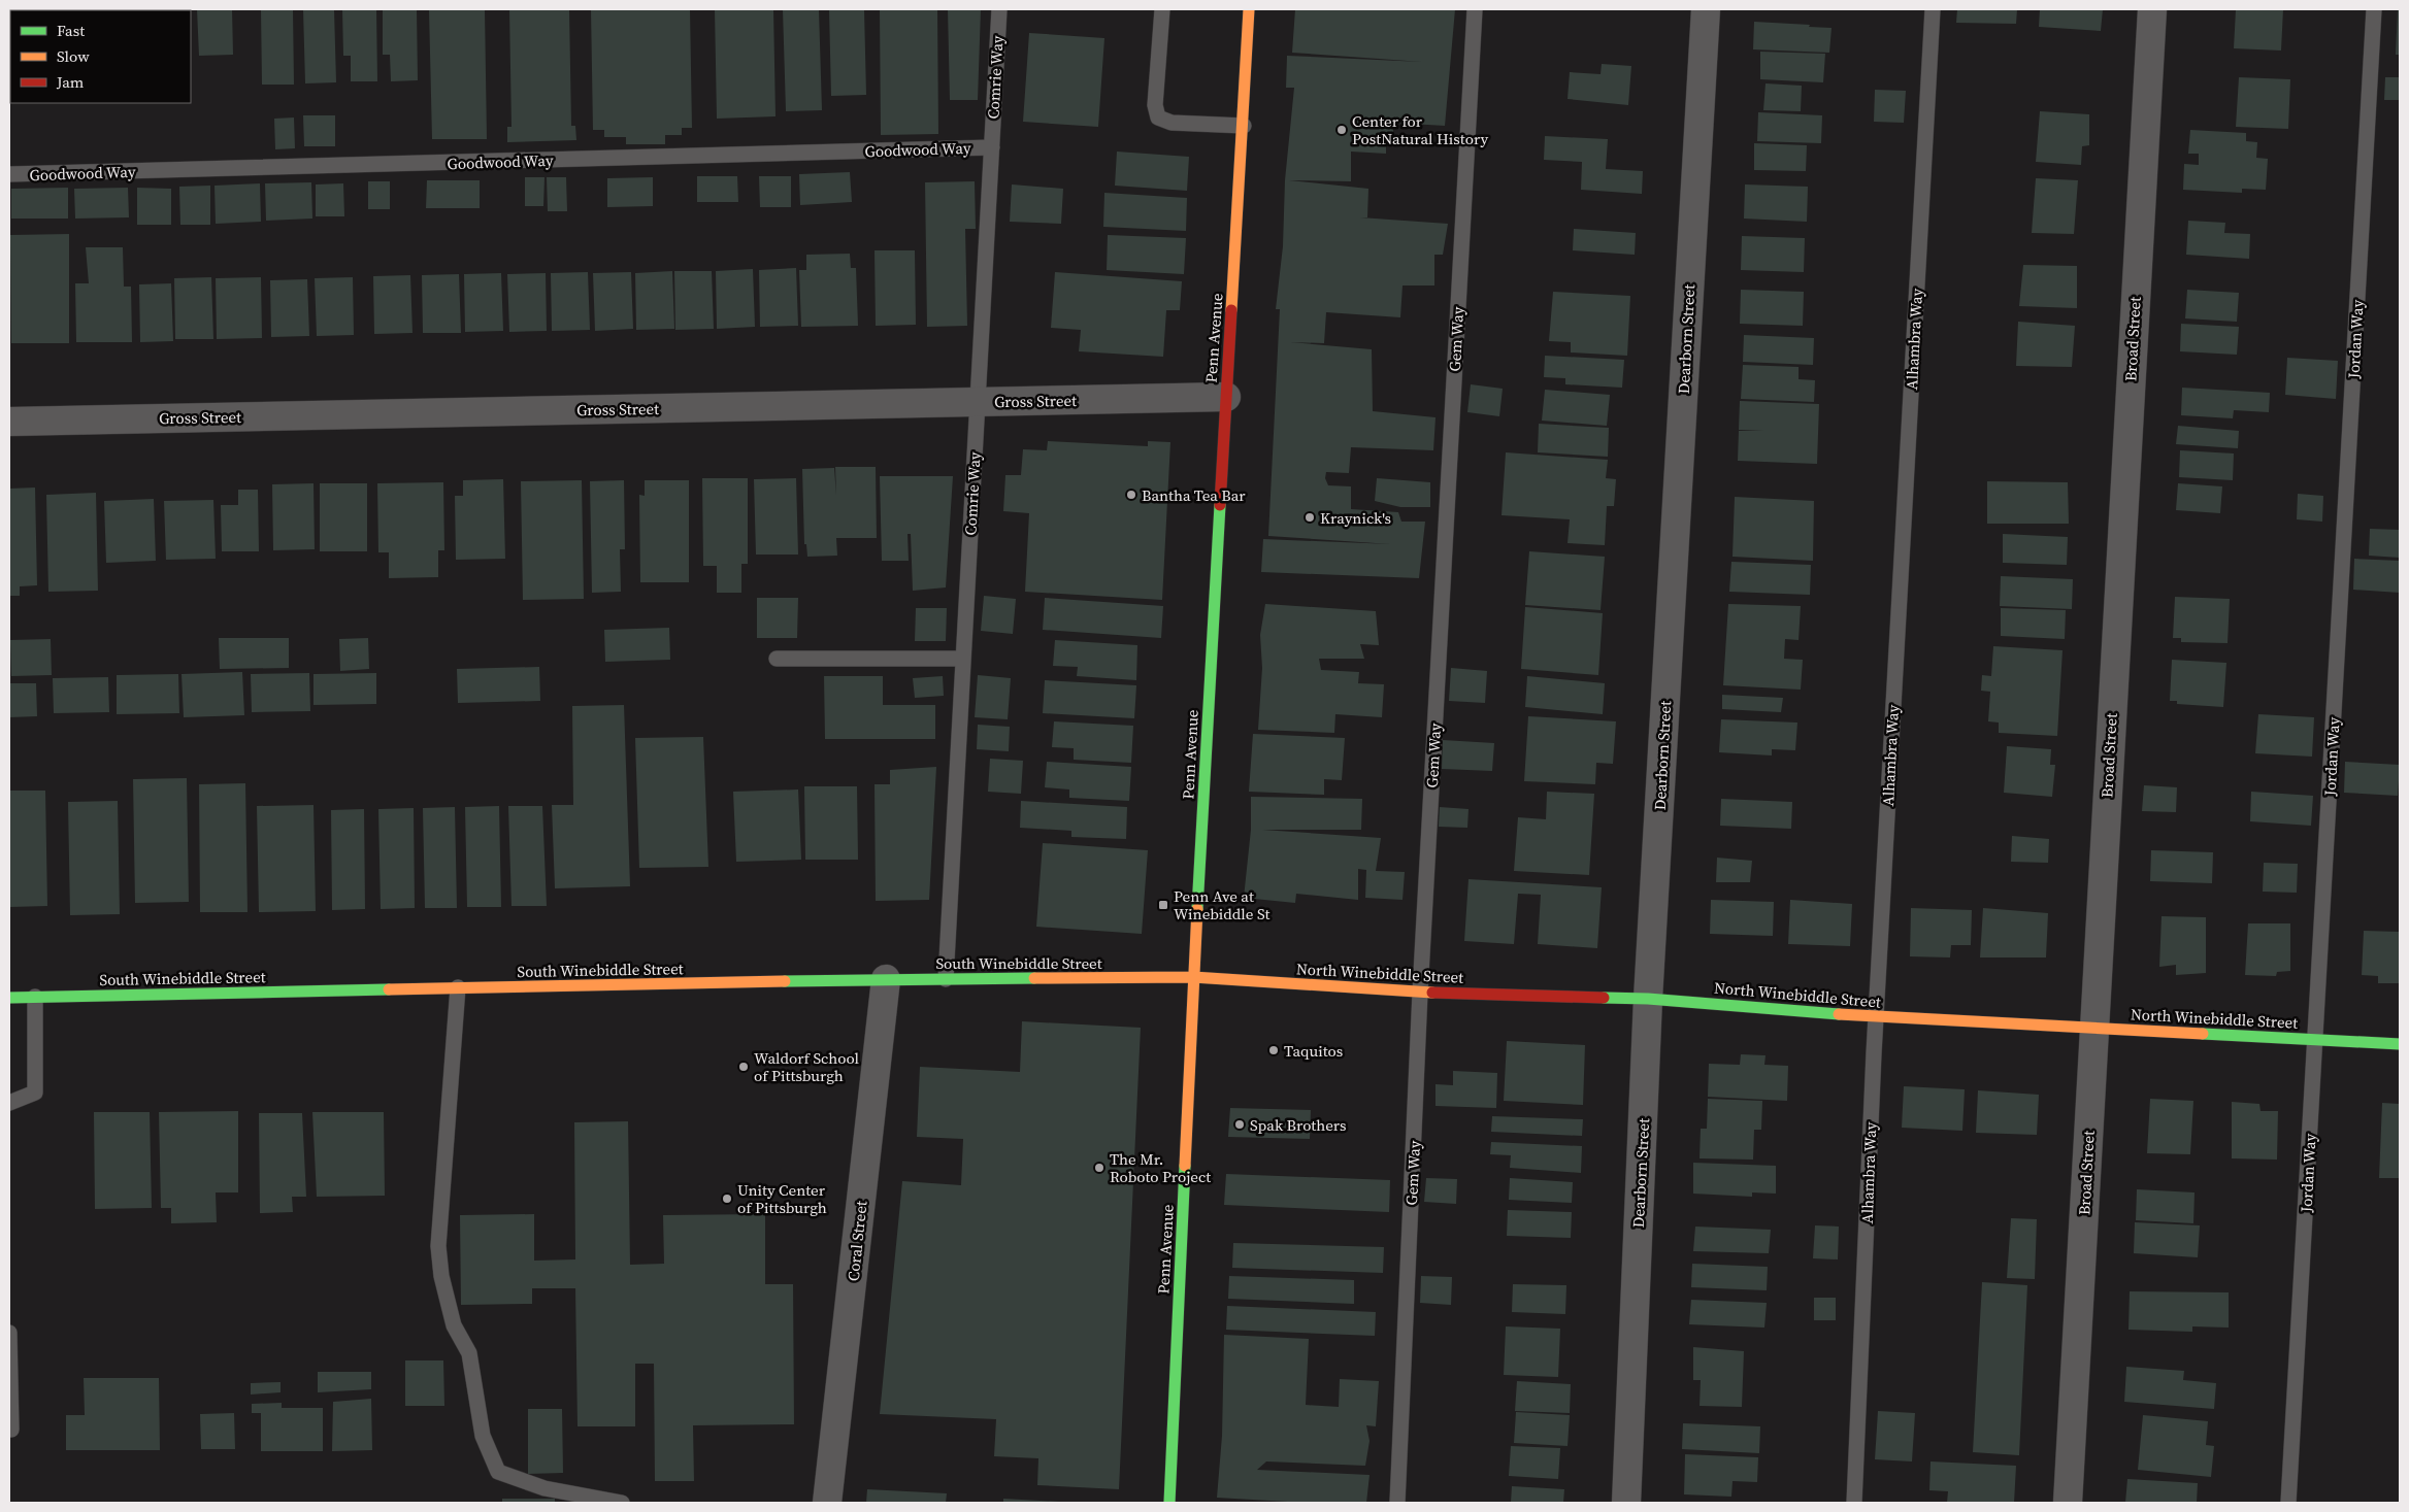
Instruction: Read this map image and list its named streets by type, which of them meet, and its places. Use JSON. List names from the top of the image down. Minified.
{"streets":{"street":["Penn Avenue","Dearborn Street","Broad Street","Gross Street","South Winebiddle Street","North Winebiddle Street","Coral Street"],"lane":["Comrie Way","Goodwood Way","Gem Way","Alhambra Way","Jordan Way"]},"crossings":[["Comrie Way","Goodwood Way"],["Comrie Way","Gross Street"],["Comrie Way","South Winebiddle Street"],["Penn Avenue","Gross Street"],["Penn Avenue","South Winebiddle Street"],["Penn Avenue","North Winebiddle Street"],["Gem Way","North Winebiddle Street"],["Dearborn Street","North Winebiddle Street"],["Alhambra Way","North Winebiddle Street"],["Broad Street","North Winebiddle Street"],["Jordan Way","North Winebiddle Street"],["South Winebiddle Street","North Winebiddle Street"],["South Winebiddle Street","Coral Street"]],"places":{"other":["Center for PostNatural History","Bantha Tea Bar","Kraynick's","Taquitos","Waldorf School of Pittsburgh","Spak Brothers","The Mr. Roboto Project","Unity Center of Pittsburgh"],"transit":["Penn Ave at Winebiddle St"]},"legend":["Fast","Slow","Jam"]}
